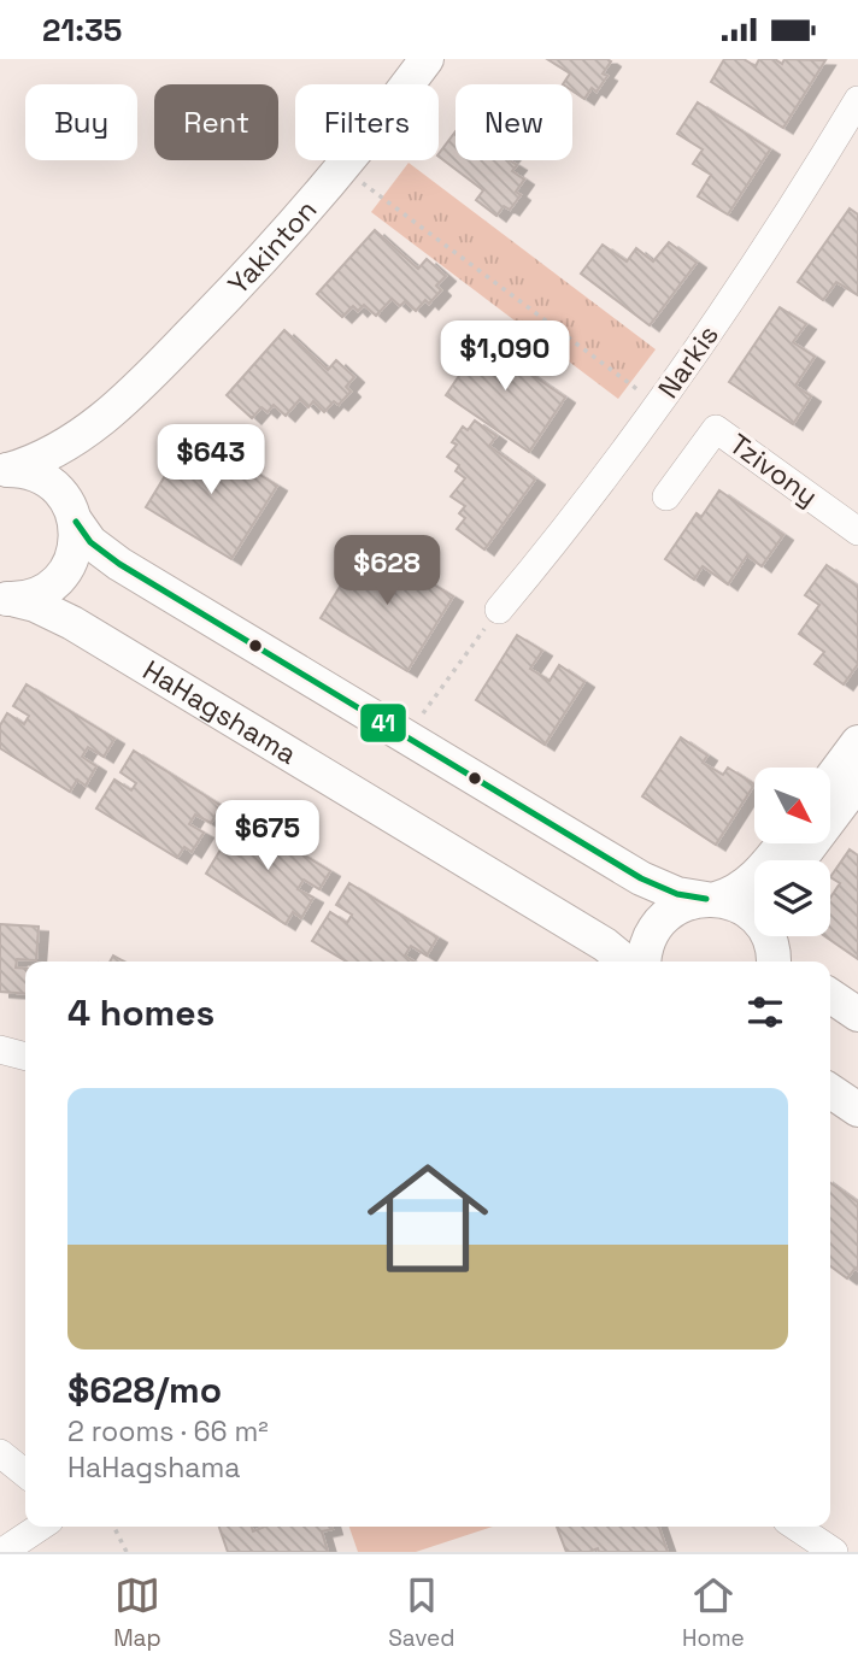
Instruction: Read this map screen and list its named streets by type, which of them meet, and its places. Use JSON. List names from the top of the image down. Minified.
{"streets":{"street":["Yakinton","Narkis","Tzivony","HaHagshama"]},"crossings":[["Yakinton","HaHagshama"]],"lines":["transit line 41"],"north":"bottom right","page":{"status":"21:35","chip":["Buy","Rent","Filters","New"],"price":["$1,090","$643","$628","$675"],"heading":"4 homes","list":[{"name":"$628/mo","note":"2 rooms · 66 m² · HaHagshama"}],"tabs":["Map","Saved","Home"]}}
